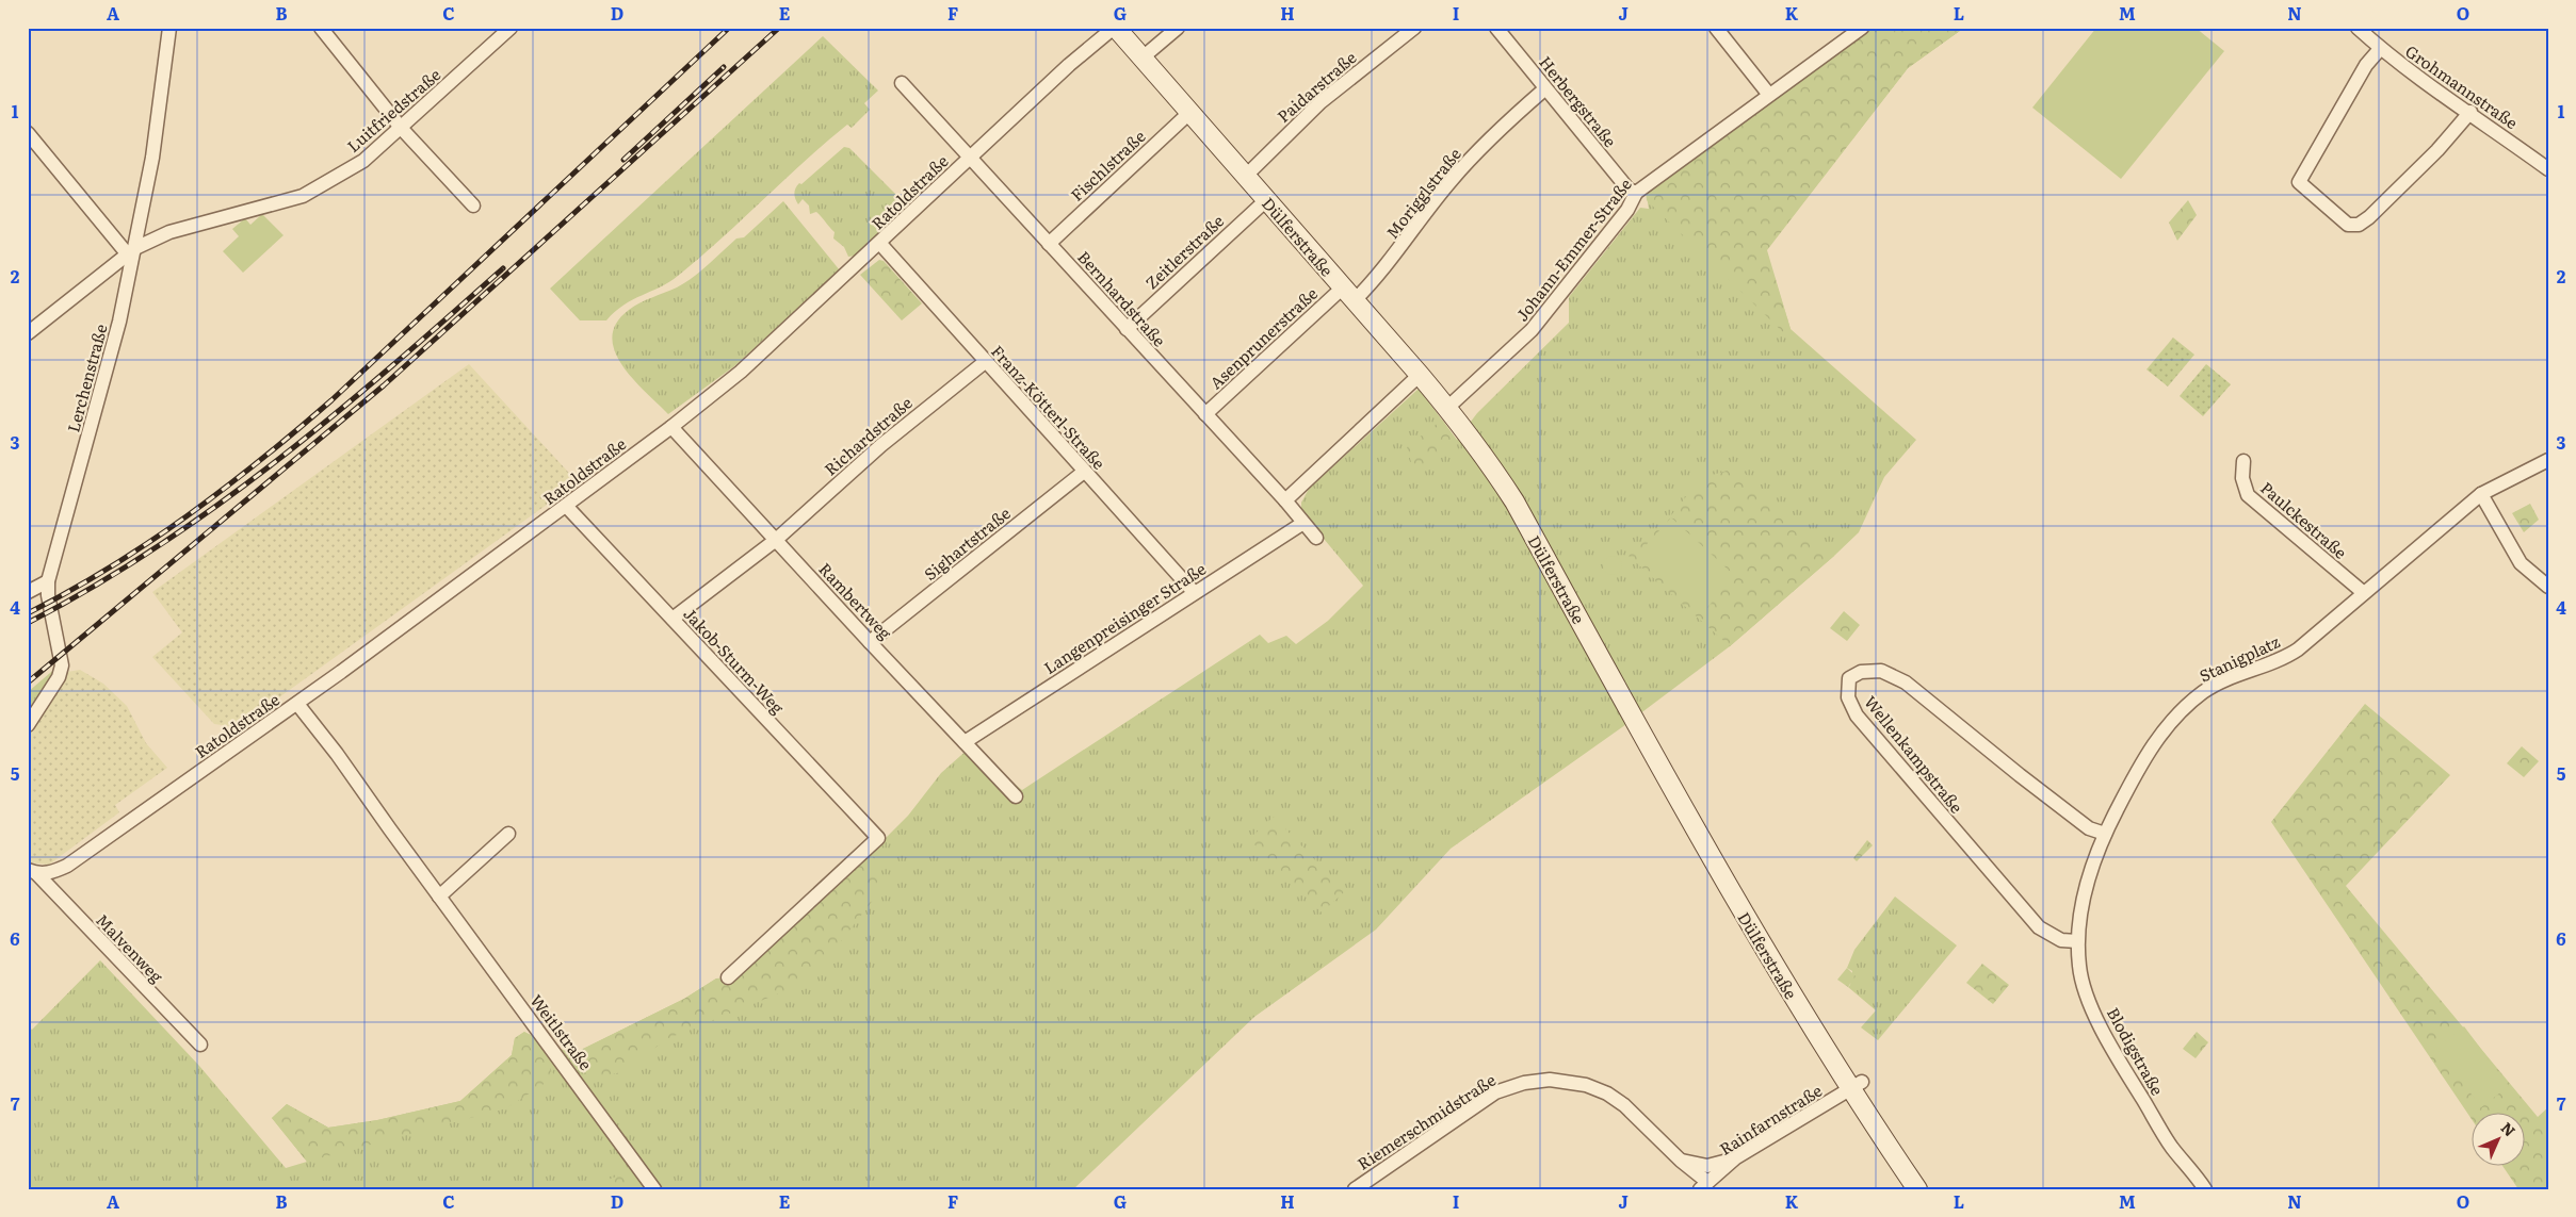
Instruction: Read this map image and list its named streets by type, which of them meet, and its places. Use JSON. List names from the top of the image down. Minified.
{"streets":{"main road":["Dülferstraße"],"street":["Paidarstraße","Grohmannstraße","Herbergstraße","Luitfriedstraße","Fischlstraße","Ratoldstraße","Morigglstraße","Johann-Emmer-Straße","Zeitlerstraße","Bernhardstraße","Asenprunerstraße","Lerchenstraße","Franz-Kötterl-Straße","Richardstraße","Paulckestraße","Sighartstraße","Rambertweg","Langenpreisinger Straße","Stanigplatz","Jakob-Sturm-Weg","Wellenkampstraße","Malvenweg","Weitlstraße","Blodigstraße","Rainfarnstraße","Riemerschmidstraße"]},"crossings":[["Paidarstraße","Dülferstraße"],["Herbergstraße","Morigglstraße"],["Herbergstraße","Johann-Emmer-Straße"],["Luitfriedstraße","Lerchenstraße"],["Fischlstraße","Dülferstraße"],["Fischlstraße","Bernhardstraße"],["Ratoldstraße","Dülferstraße"],["Ratoldstraße","Bernhardstraße"],["Ratoldstraße","Franz-Kötterl-Straße"],["Ratoldstraße","Rambertweg"],["Ratoldstraße","Jakob-Sturm-Weg"],["Ratoldstraße","Malvenweg"],["Ratoldstraße","Weitlstraße"],["Morigglstraße","Dülferstraße"],["Morigglstraße","Asenprunerstraße"],["Dülferstraße","Johann-Emmer-Straße"],["Dülferstraße","Zeitlerstraße"],["Dülferstraße","Asenprunerstraße"],["Dülferstraße","Rainfarnstraße"],["Zeitlerstraße","Bernhardstraße"],["Bernhardstraße","Asenprunerstraße"],["Bernhardstraße","Langenpreisinger Straße"],["Franz-Kötterl-Straße","Richardstraße"],["Franz-Kötterl-Straße","Sighartstraße"],["Franz-Kötterl-Straße","Langenpreisinger Straße"],["Richardstraße","Rambertweg"],["Richardstraße","Jakob-Sturm-Weg"],["Paulckestraße","Stanigplatz"],["Sighartstraße","Rambertweg"],["Rambertweg","Langenpreisinger Straße"],["Stanigplatz","Blodigstraße"],["Wellenkampstraße","Blodigstraße"],["Rainfarnstraße","Riemerschmidstraße"]],"north":"top right","grid":{"columns":["A","B","C","D","E","F","G","H","I","J","K","L","M","N","O"],"rows":["1","2","3","4","5","6","7"]}}
